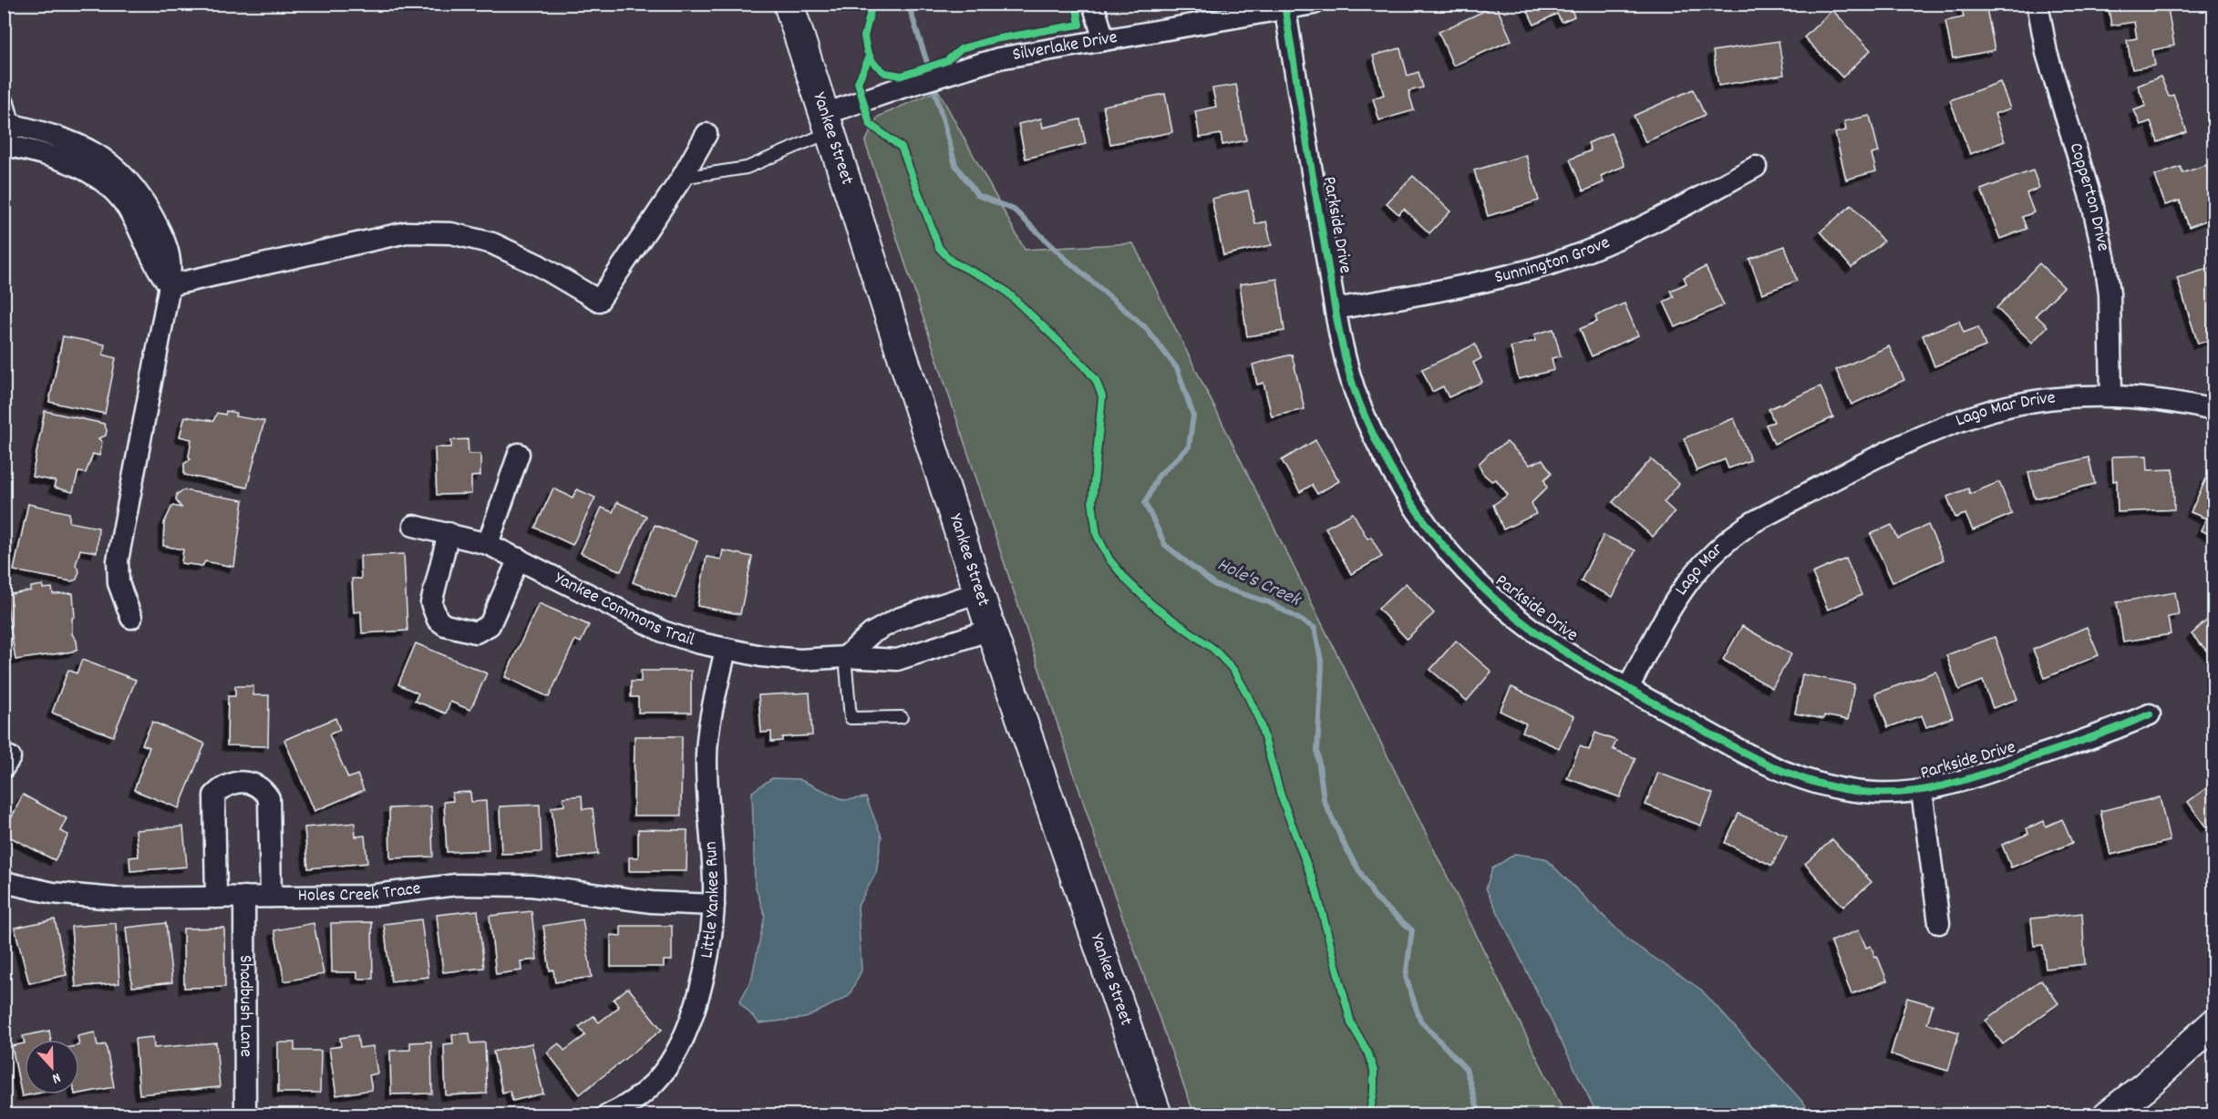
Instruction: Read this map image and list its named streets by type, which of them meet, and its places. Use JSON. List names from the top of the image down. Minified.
{"streets":{"street":["Silverlake Drive","Yankee Street","Copperton Drive","Parkside Drive","Sunnington Grove","Lago Mar Drive","Lago Mar","Yankee Commons Trail","Holes Creek Trace","Little Yankee Run","Shadbush Lane"]},"crossings":[["Silverlake Drive","Yankee Street"],["Silverlake Drive","Parkside Drive"],["Yankee Street","Yankee Commons Trail"],["Copperton Drive","Lago Mar Drive"],["Parkside Drive","Sunnington Grove"],["Parkside Drive","Lago Mar"],["Lago Mar Drive","Lago Mar"],["Yankee Commons Trail","Little Yankee Run"],["Holes Creek Trace","Little Yankee Run"],["Holes Creek Trace","Shadbush Lane"]],"water":["Hole's Creek"],"north":"bottom"}
